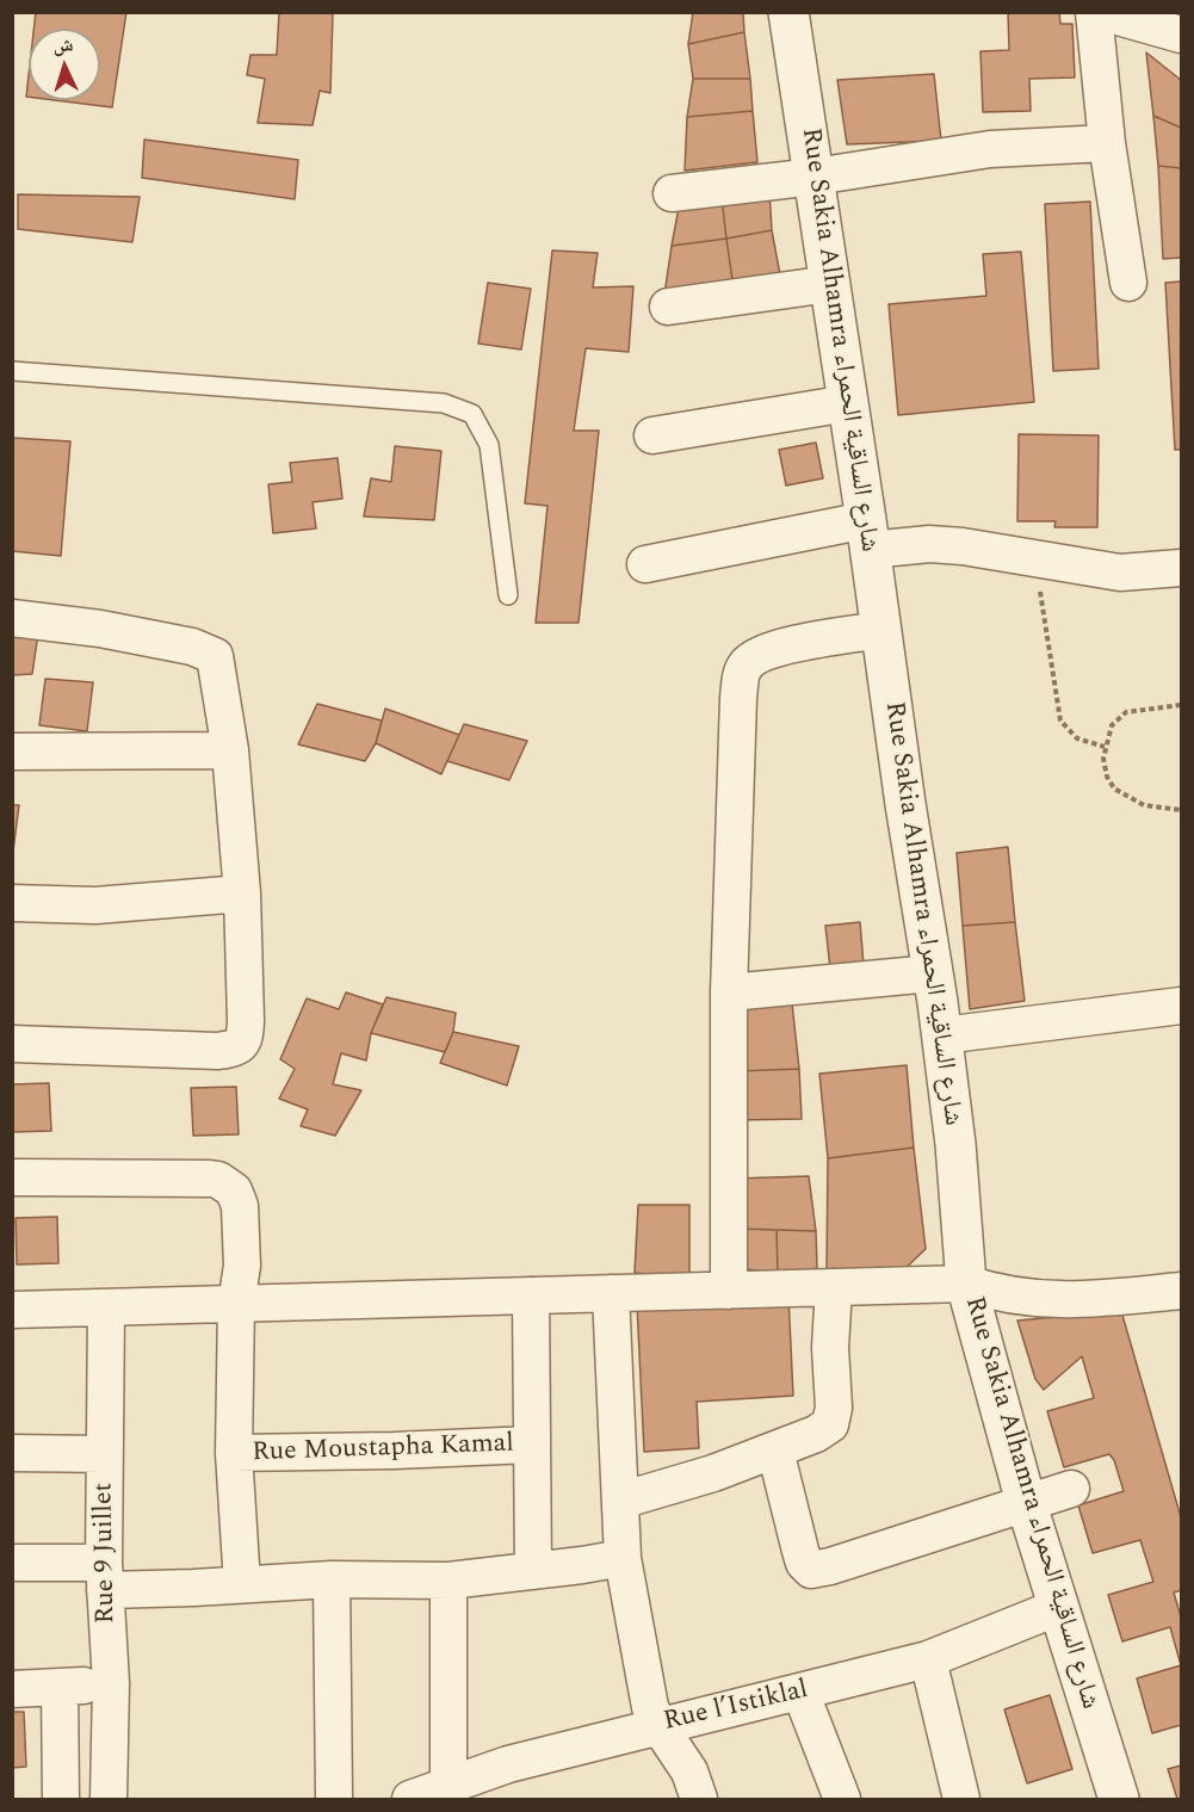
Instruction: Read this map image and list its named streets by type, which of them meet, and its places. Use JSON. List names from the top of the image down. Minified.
{"streets":{"street":["Rue Sakia Alhamra شارع الساقية الحمراء","Rue Moustapha Kamal","Rue 9 Juillet","Rue l’Istiklal"]},"crossings":[["Rue Sakia Alhamra شارع الساقية الحمراء","Rue l’Istiklal"]],"north":"top"}
